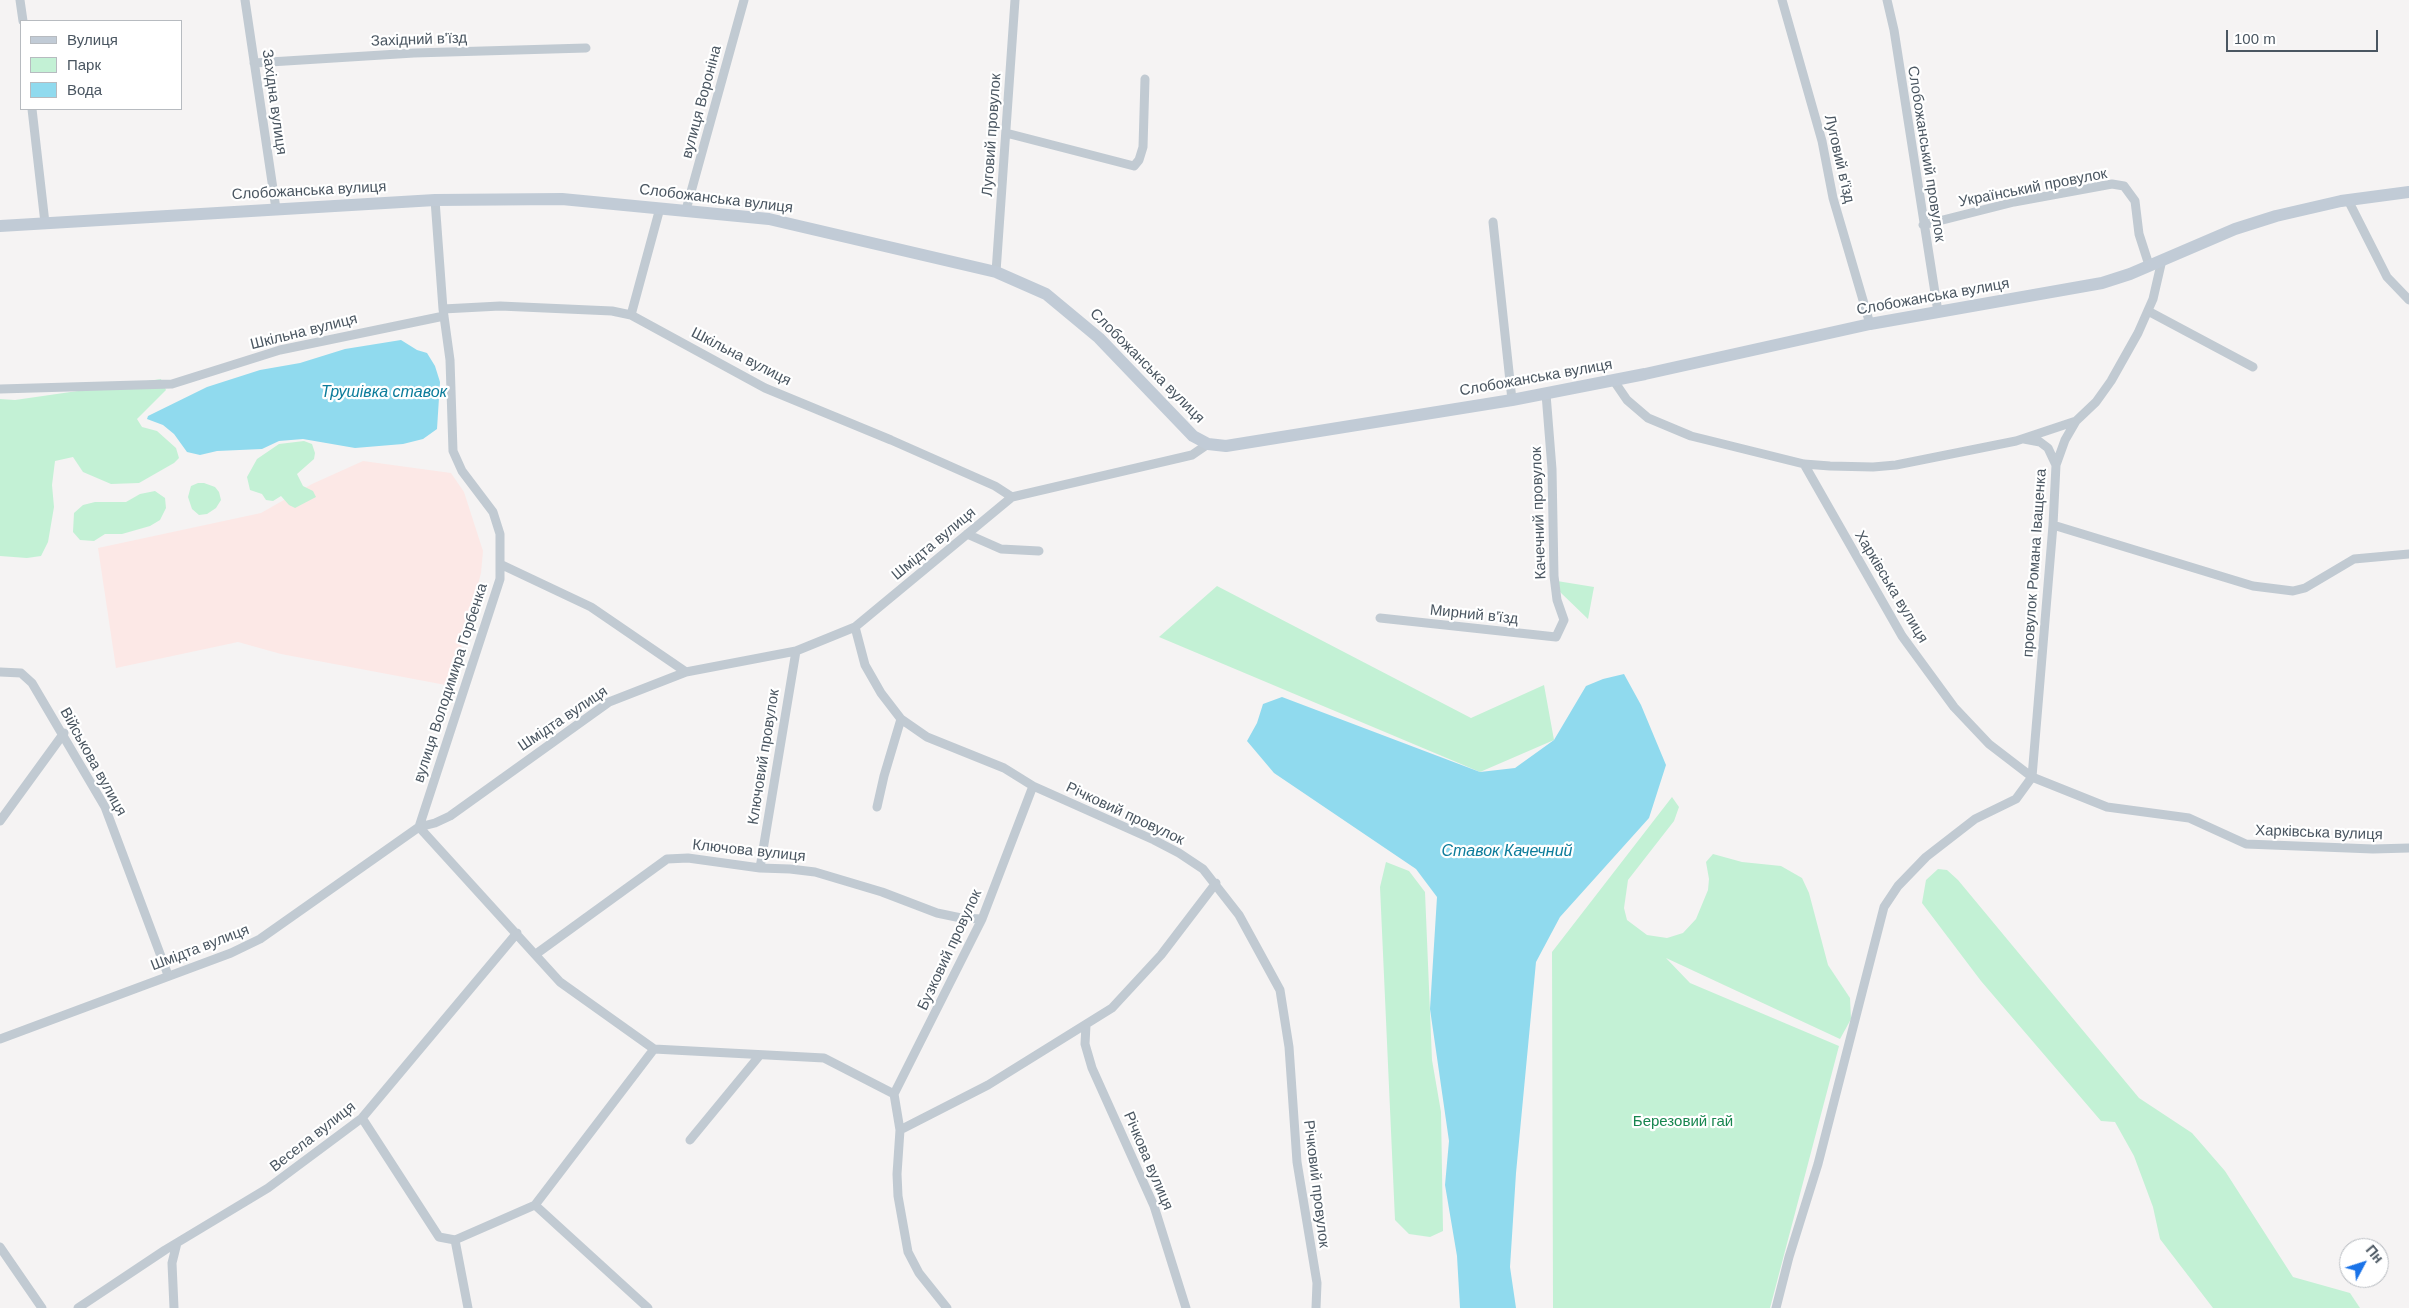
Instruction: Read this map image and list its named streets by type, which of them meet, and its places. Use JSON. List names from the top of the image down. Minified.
{"streets":{"street":["Західний в'їзд","Західна вулиця","вулиця Вороніна","Луговий провулок","Слобожанський провулок","Луговий в'їзд","Український провулок","Слобожанська вулиця","Шкільна вулиця","Качечний провулок","Шмідта вулиця","провулок Романа Іващенка","Харківська вулиця","Мирний в'їзд","вулиця Володимира Горбенка","Ключовий провулок","Військова вулиця","Річковий провулок","Ключова вулиця","Бузковий провулок","Весела вулиця","Річкова вулиця"]},"crossings":[["Західний в'їзд","Західна вулиця"],["Західна вулиця","Слобожанська вулиця"],["вулиця Вороніна","Слобожанська вулиця"],["Луговий провулок","Слобожанська вулиця"],["Слобожанський провулок","Український провулок"],["Слобожанський провулок","Слобожанська вулиця"],["Луговий в'їзд","Слобожанська вулиця"],["Український провулок","Слобожанська вулиця"],["Слобожанська вулиця","Качечний провулок"],["Слобожанська вулиця","Шмідта вулиця"],["Слобожанська вулиця","провулок Романа Іващенка"],["Слобожанська вулиця","вулиця Володимира Горбенка"],["Шкільна вулиця","Шмідта вулиця"],["Шкільна вулиця","вулиця Володимира Горбенка"],["Качечний провулок","Мирний в'їзд"],["Шмідта вулиця","вулиця Володимира Горбенка"],["Шмідта вулиця","Ключовий провулок"],["Шмідта вулиця","Військова вулиця"],["Шмідта вулиця","Річковий провулок"],["провулок Романа Іващенка","Харківська вулиця"],["Ключовий провулок","Ключова вулиця"],["Річковий провулок","Бузковий провулок"],["Ключова вулиця","Бузковий провулок"]],"water":["Трушівка ставок","Ставок Качечний"],"parks":["Березовий гай"],"legend":["Вулиця","Парк","Вода"],"scale_bar":"100 m","north":"top right"}
